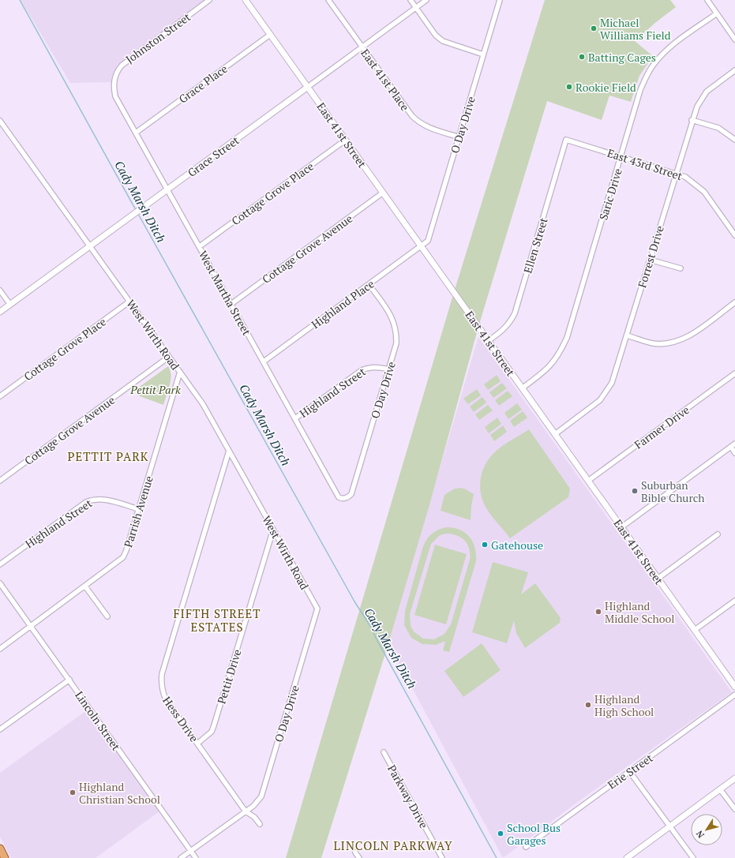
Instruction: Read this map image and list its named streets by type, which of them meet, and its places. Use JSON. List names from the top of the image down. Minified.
{"streets":{"street":["Johnston Street","East 41st Place","Grace Place","O Day Drive","East 41st Street","Grace Street","East 43rd Street","Cottage Grove Place","Saric Drive","Ellen Street","Cottage Grove Avenue","Forrest Drive","West Martha Street","Highland Place","West Wirth Road","Highland Street","Farmer Drive","Parrish Avenue","Pettit Drive","Hess Drive","Lincoln Street","Erie Street","Parkway Drive"]},"crossings":[["Johnston Street","West Martha Street"],["East 41st Place","O Day Drive"],["East 41st Place","Grace Street"],["Grace Place","East 41st Street"],["Grace Place","West Martha Street"],["O Day Drive","East 41st Street"],["O Day Drive","West Martha Street"],["O Day Drive","Highland Place"],["O Day Drive","West Wirth Road"],["O Day Drive","Highland Street"],["O Day Drive","Hess Drive"],["O Day Drive","Lincoln Street"],["East 41st Street","Grace Street"],["East 41st Street","Cottage Grove Place"],["East 41st Street","Saric Drive"],["East 41st Street","Ellen Street"],["East 41st Street","Cottage Grove Avenue"],["East 41st Street","Forrest Drive"],["East 41st Street","Highland Place"],["East 41st Street","Farmer Drive"],["Grace Street","West Martha Street"],["Grace Street","West Wirth Road"],["East 43rd Street","Saric Drive"],["East 43rd Street","Ellen Street"],["East 43rd Street","Forrest Drive"],["Cottage Grove Place","West Martha Street"],["Cottage Grove Place","West Wirth Road"],["Cottage Grove Avenue","West Martha Street"],["Cottage Grove Avenue","West Wirth Road"],["West Martha Street","Highland Place"],["West Martha Street","Highland Street"],["West Wirth Road","Parrish Avenue"],["West Wirth Road","Pettit Drive"],["West Wirth Road","Hess Drive"],["Highland Street","Parrish Avenue"],["Parrish Avenue","Lincoln Street"],["Pettit Drive","Hess Drive"]],"districts":["PETTIT PARK","FIFTH STREET ESTATES","LINCOLN PARKWAY"],"water":["Cady Marsh Ditch"],"parks":["Pettit Park"],"places":["Michael Williams Field","Batting Cages","Rookie Field","Suburban Bible Church","Gatehouse","Highland Middle School","Highland High School","Highland Christian School","School Bus Garages"],"north":"bottom left"}
